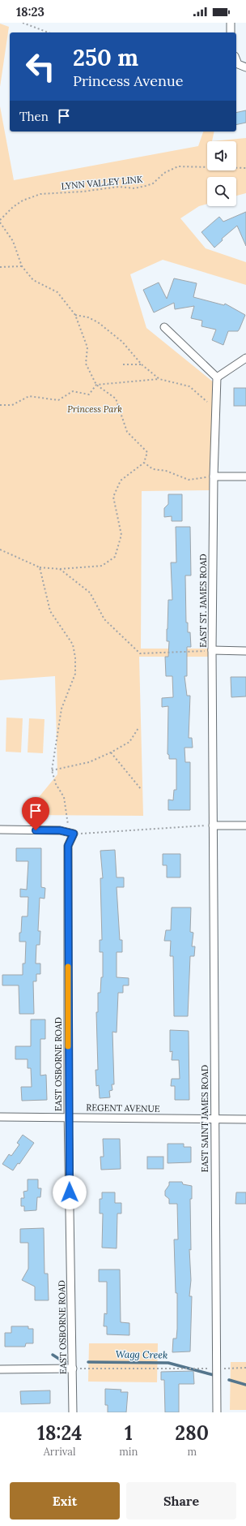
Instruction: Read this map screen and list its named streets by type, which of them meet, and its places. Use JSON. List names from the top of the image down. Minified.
{"streets":{"street":["EAST ST. JAMES ROAD","EAST OSBORNE ROAD","REGENT AVENUE","EAST SAINT JAMES ROAD"],"path":["LYNN VALLEY LINK"]},"crossings":[["EAST ST. JAMES ROAD","EAST SAINT JAMES ROAD"],["EAST OSBORNE ROAD","REGENT AVENUE"],["REGENT AVENUE","EAST SAINT JAMES ROAD"]],"water":["Wagg Creek"],"parks":["Princess Park"],"page":{"status":"18:23","turn":["250 m","Princess Avenue"],"then":"Then","eta":["18:24","Arrival","1","min","280","m"],"buttons":["Exit","Share"]}}
